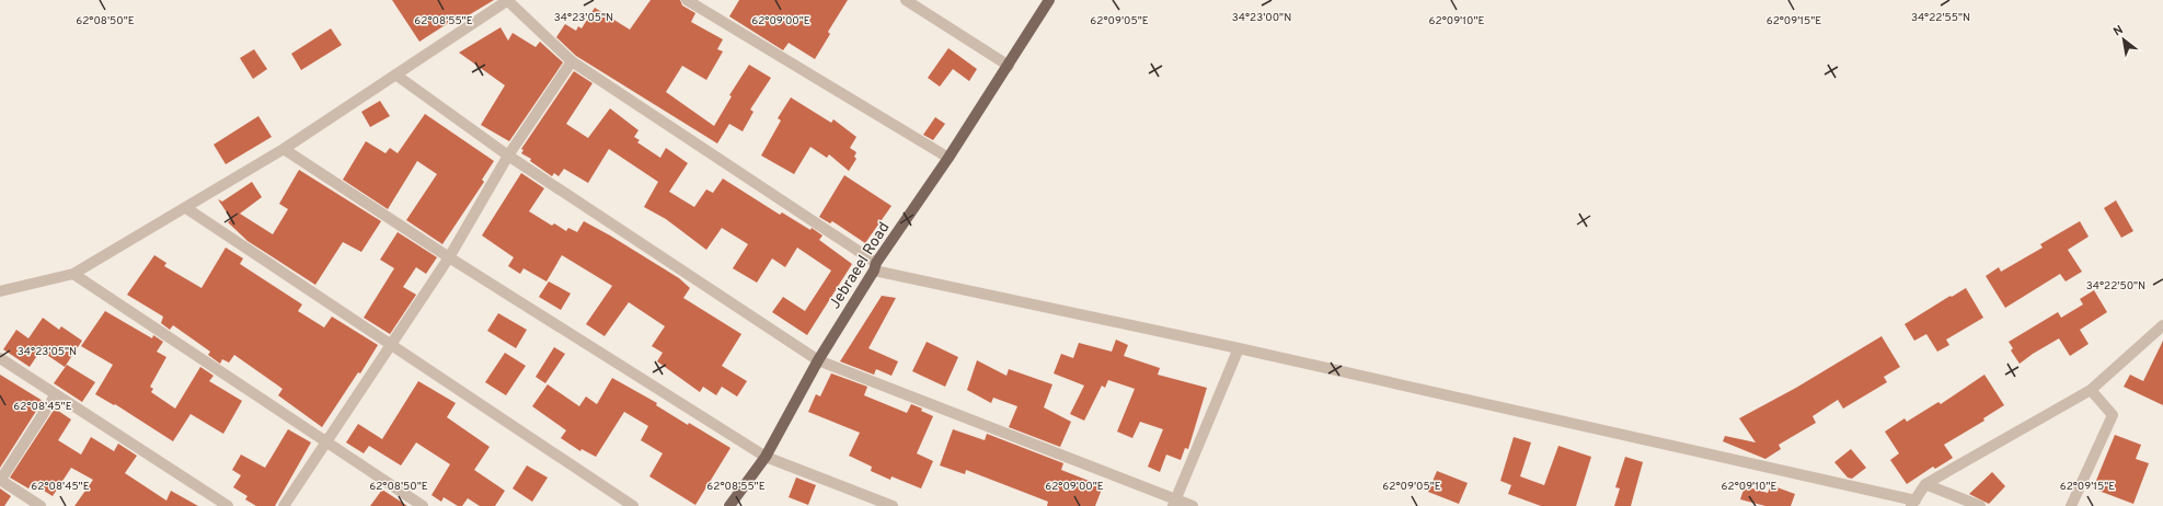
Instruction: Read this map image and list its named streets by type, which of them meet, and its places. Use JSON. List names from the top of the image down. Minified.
{"streets":{"main road":["Jebraeel Road"]},"north":"top left","coordinates":["34°23'05\"N","34°23'00\"N","34°22'55\"N","62°08'50\"E","62°08'55\"E","62°09'00\"E","62°09'05\"E","62°09'15\"E","62°09'10\"E","34°22'50\"N","62°08'45\"E"]}
